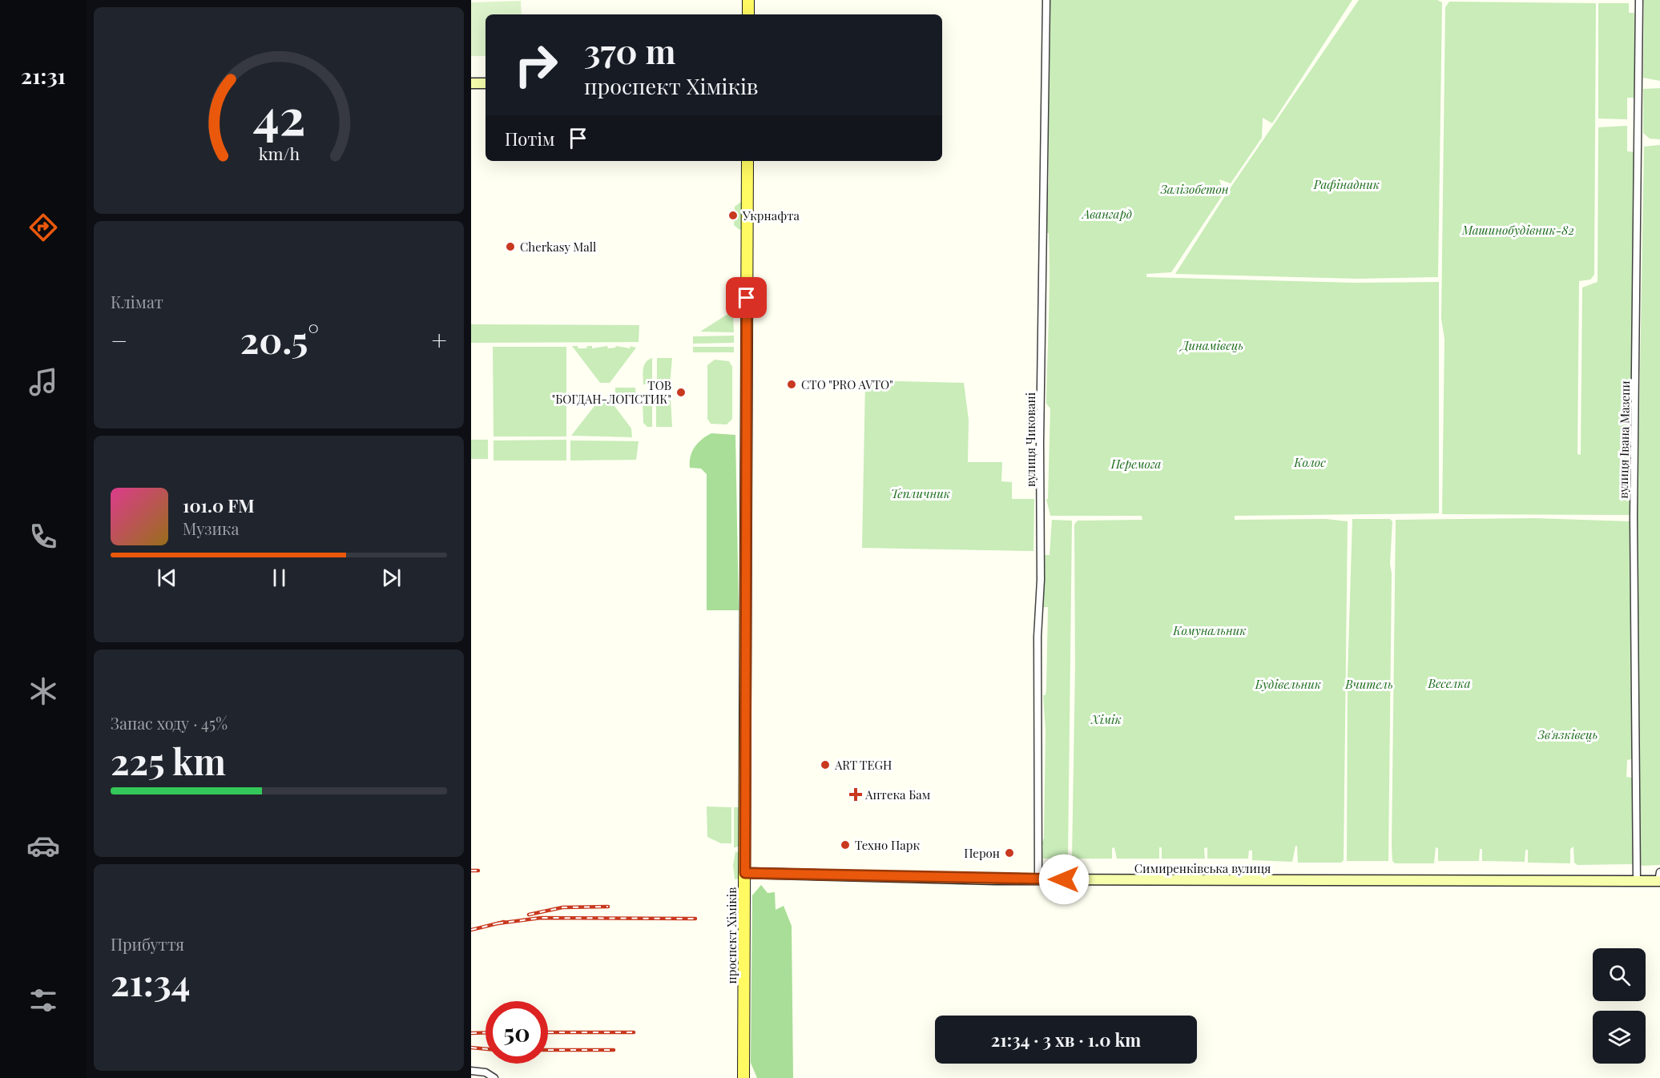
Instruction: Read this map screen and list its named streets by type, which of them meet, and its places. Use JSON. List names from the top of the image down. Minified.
{"streets":{"main road":["Симиренківська вулиця","проспект Хіміків"],"street":["вулиця Чиковані","вулиця Івана Мазепи"]},"crossings":[["вулиця Чиковані","Симиренківська вулиця"],["вулиця Івана Мазепи","Симиренківська вулиця"],["Симиренківська вулиця","проспект Хіміків"]],"parks":["Рафінадник","Залізобетон","Авангард","Машинобудівник-82","Динамівець","Колос","Перемога","Тепличник","Комунальник","Веселка","Будівельник","Вчитель","Хімік","Зв'язківець"],"places":{"other":["Укрнафта","Cherkasy Mall","СТО \"PRO AVTO\"","ТОВ \"БОГДАН-ЛОГІСТИК\"","ART TEGH","Техно Парк","Перон"],"health":["Аптека Бам"]},"page":{"tabs":"21:31","turn":["370 m","проспект Хіміків"],"then":"Потім","tile":["Клімат",["Запас ходу · 45%","225 km"],["Прибуття","21:34"]],"heat":["−","20.5°","+"],"song":["101.0 FM","Музика"],"limit":"50","trip":"21:34 · 3 хв · 1.0 km","gauge":["42","km/h"]}}
